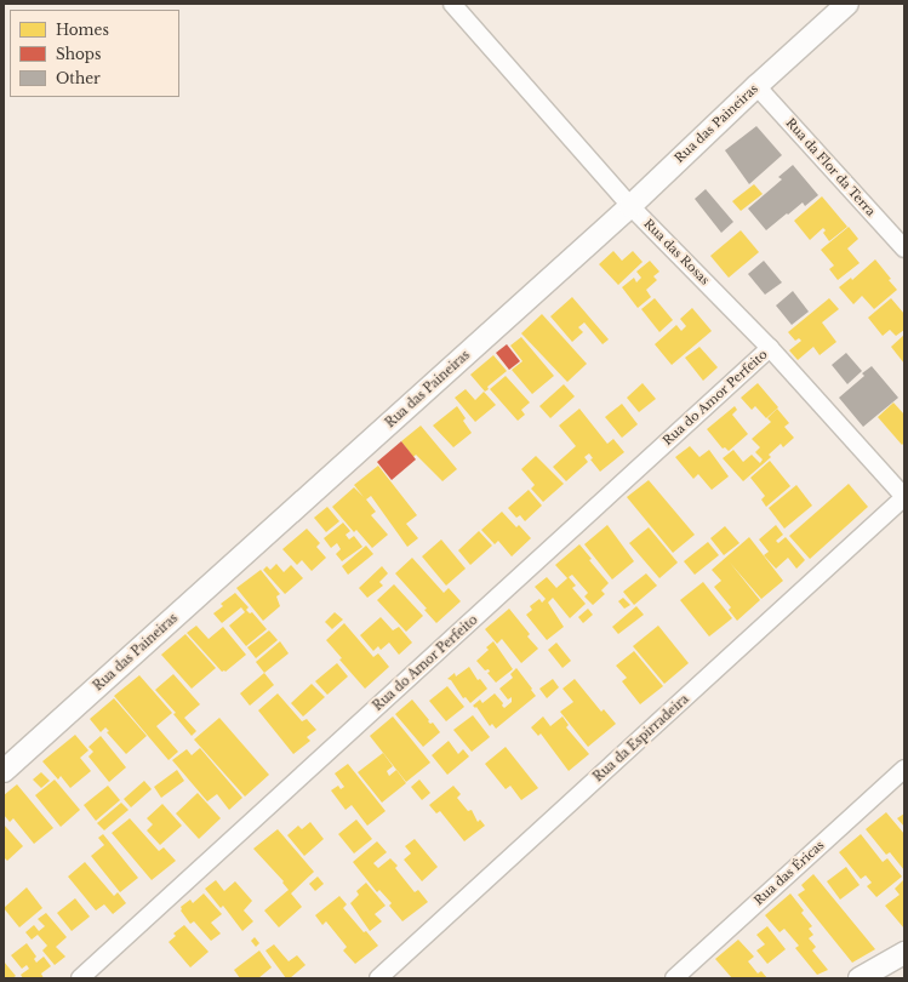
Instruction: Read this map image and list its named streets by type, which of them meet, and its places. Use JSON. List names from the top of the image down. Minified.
{"streets":{"street":["Rua das Paineiras","Rua da Flor da Terra","Rua das Rosas","Rua do Amor Perfeito","Rua da Espirradeira","Rua das Éricas"]},"crossings":[["Rua das Paineiras","Rua da Flor da Terra"],["Rua das Paineiras","Rua das Rosas"],["Rua das Rosas","Rua do Amor Perfeito"],["Rua das Rosas","Rua da Espirradeira"]],"legend":["Homes","Shops","Other"]}
